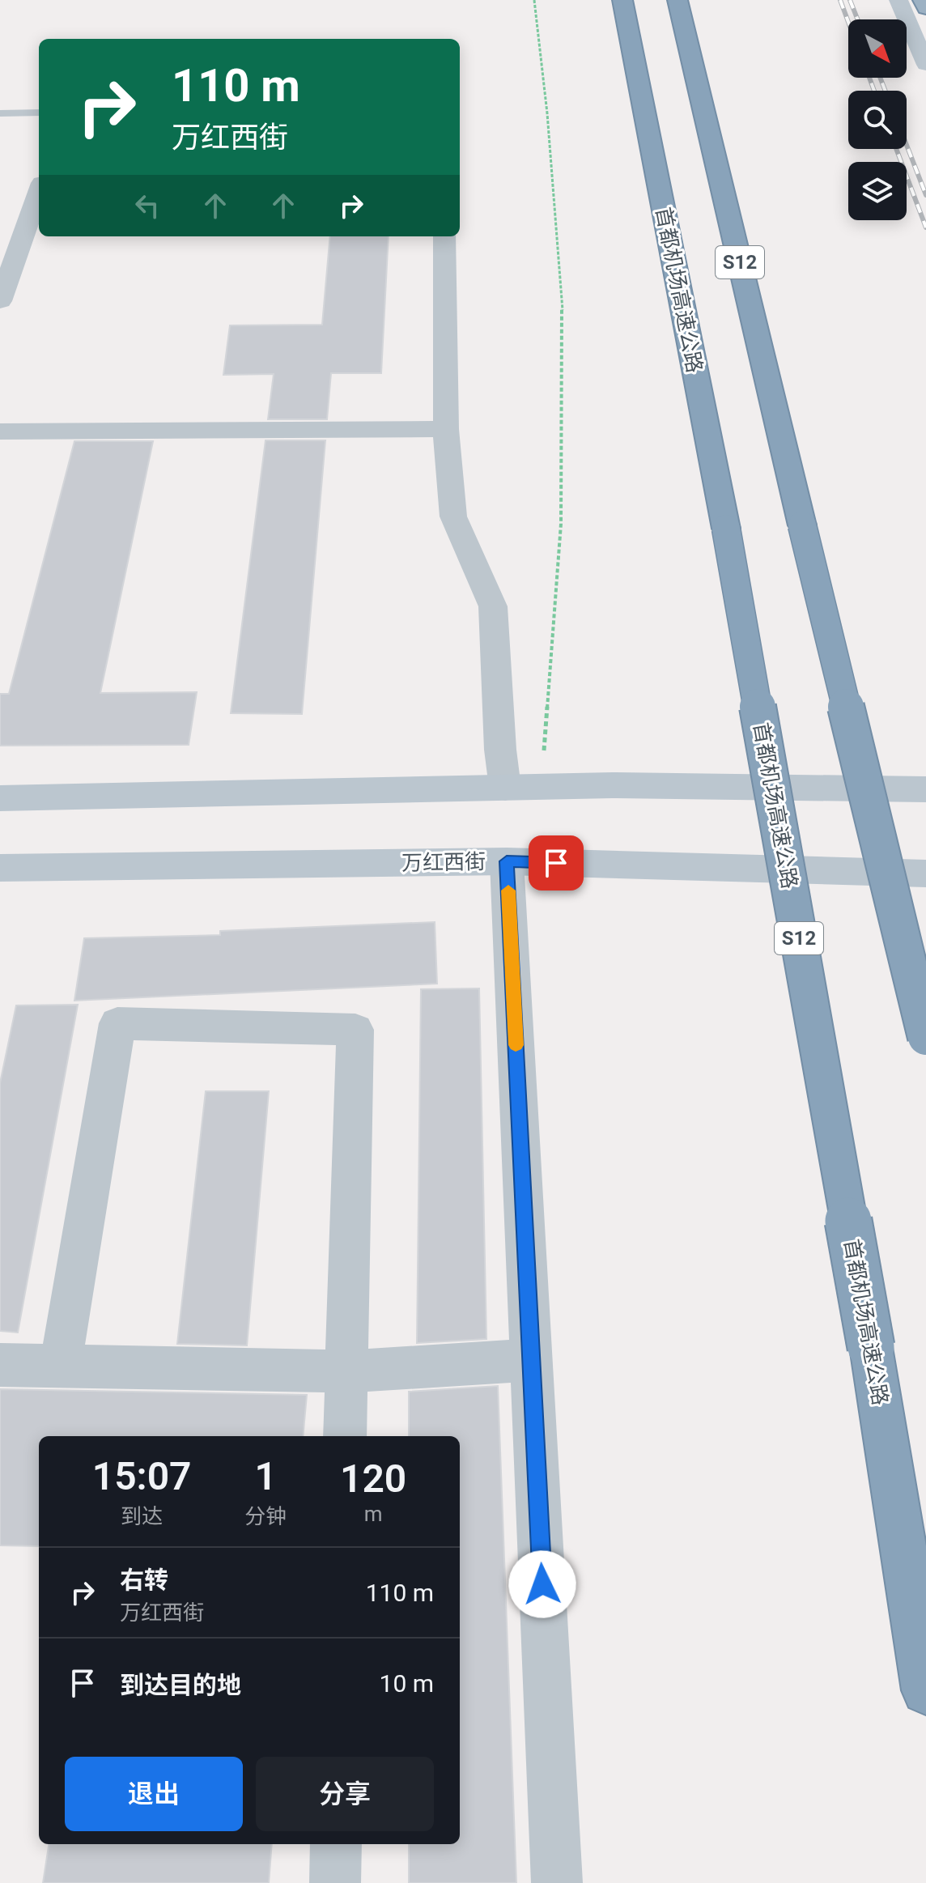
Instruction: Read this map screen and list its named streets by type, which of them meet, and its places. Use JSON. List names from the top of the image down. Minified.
{"streets":{"highway":["S12","首都机场高速公路"],"main road":["万红西街"]},"north":"bottom right","page":{"turn":["110 m","万红西街"],"eta":["15:07","到达","1","分钟","120","m"],"list":[{"name":"右转","note":"万红西街","value":"110 m"},{"name":"到达目的地","value":"10 m"}],"buttons":["退出","分享"]}}
